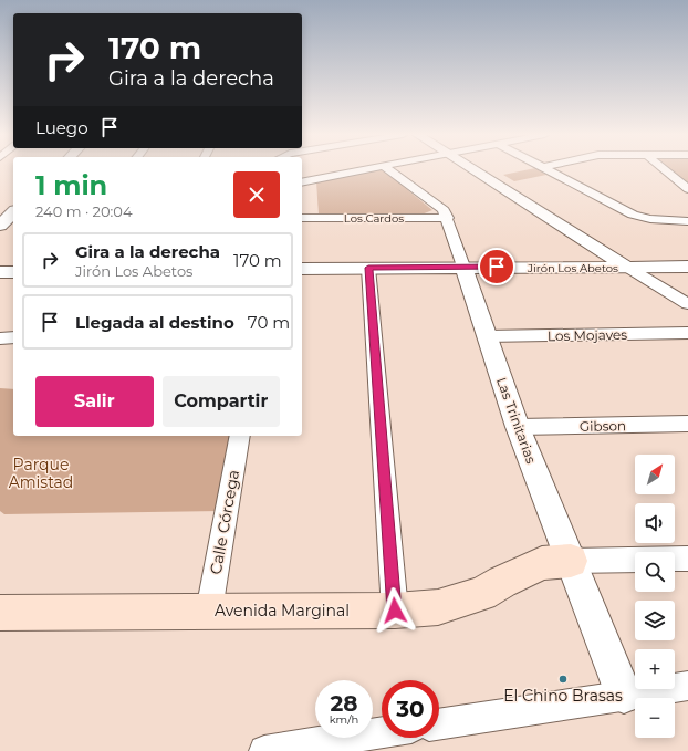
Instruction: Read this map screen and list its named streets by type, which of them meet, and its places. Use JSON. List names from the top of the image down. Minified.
{"streets":{"main road":["Avenida Marginal"],"street":["Los Cardos","Jirón Los Abetos","Los Mojaves","Las Trinitarias","Gibson","Calle Córcega"]},"crossings":[["Los Cardos","Las Trinitarias"],["Jirón Los Abetos","Las Trinitarias"],["Los Mojaves","Las Trinitarias"],["Las Trinitarias","Gibson"],["Las Trinitarias","Avenida Marginal"],["Calle Córcega","Avenida Marginal"]],"parks":["Parque Amistad"],"places":["El Chino Brasas"],"north":"top right","page":{"turn":["170 m","Gira a la derecha"],"then":"Luego","heading":["1 min","240 m · 20:04"],"list":[{"name":"Gira a la derecha","note":"Jirón Los Abetos","value":"170 m"},{"name":"Llegada al destino","value":"70 m"}],"buttons":["Salir","Compartir"],"map_buttons":["+","−"],"speed":"28 km/h","limit":"30"}}
